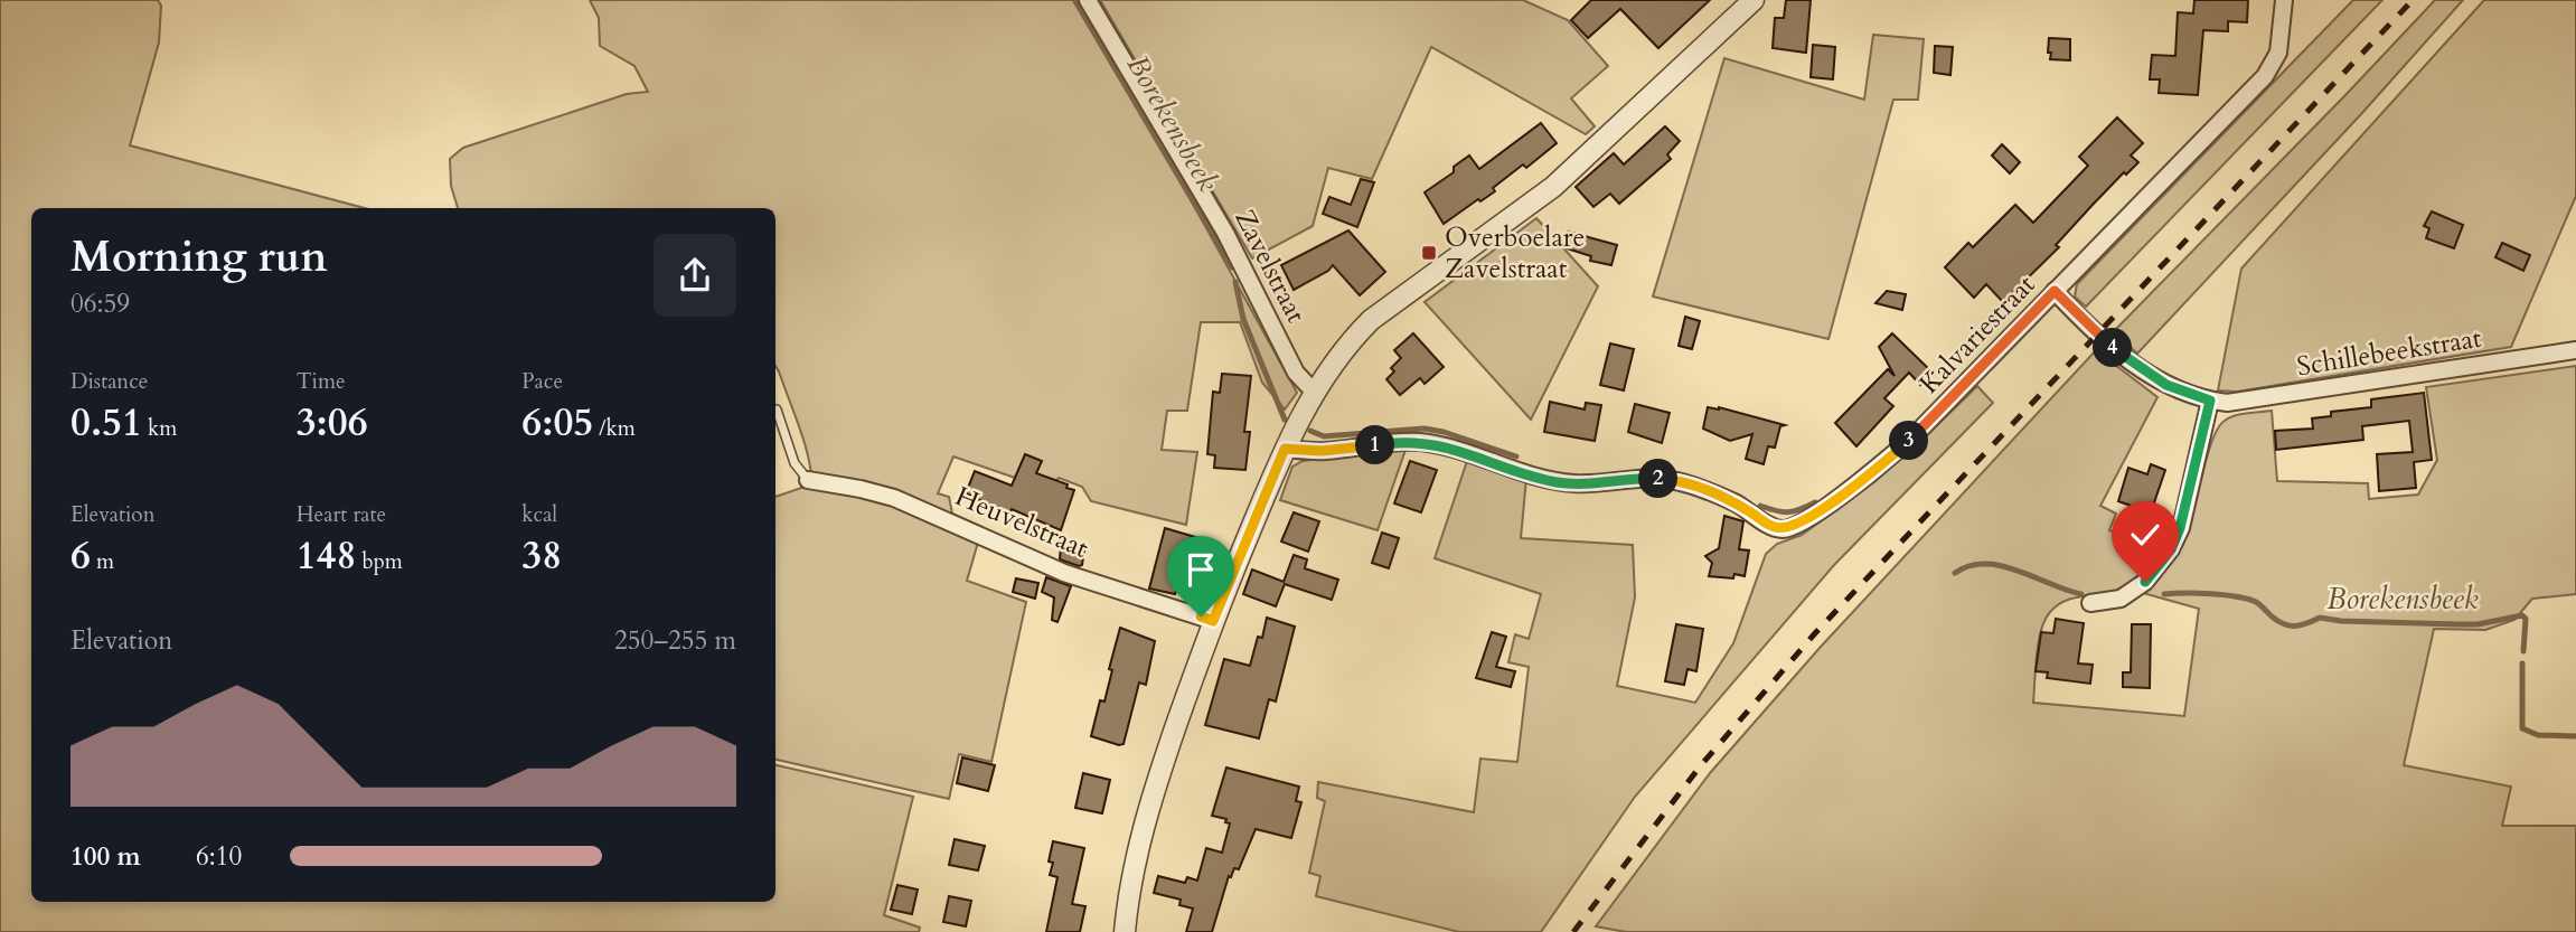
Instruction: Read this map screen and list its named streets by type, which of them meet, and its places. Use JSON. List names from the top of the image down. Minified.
{"streets":{"street":["Zavelstraat","Kalvariestraat","Schillebeekstraat","Heuvelstraat"]},"crossings":[["Kalvariestraat","Schillebeekstraat"]],"water":["Borekensbeek"],"places":{"transit":["Overboelare Zavelstraat"]},"page":{"heading":["Morning run","06:59"],"pins":["4","3","1","2"],"stats":[["Distance","0.51 km"],["Time","3:06"],["Pace","6:05 /km"],["Elevation","6 m"],["Heart rate","148 bpm"],["kcal","38"]],"chart":["Elevation","250–255 m"],"list":[{"name":"100 m","note":"6:10"}]}}
